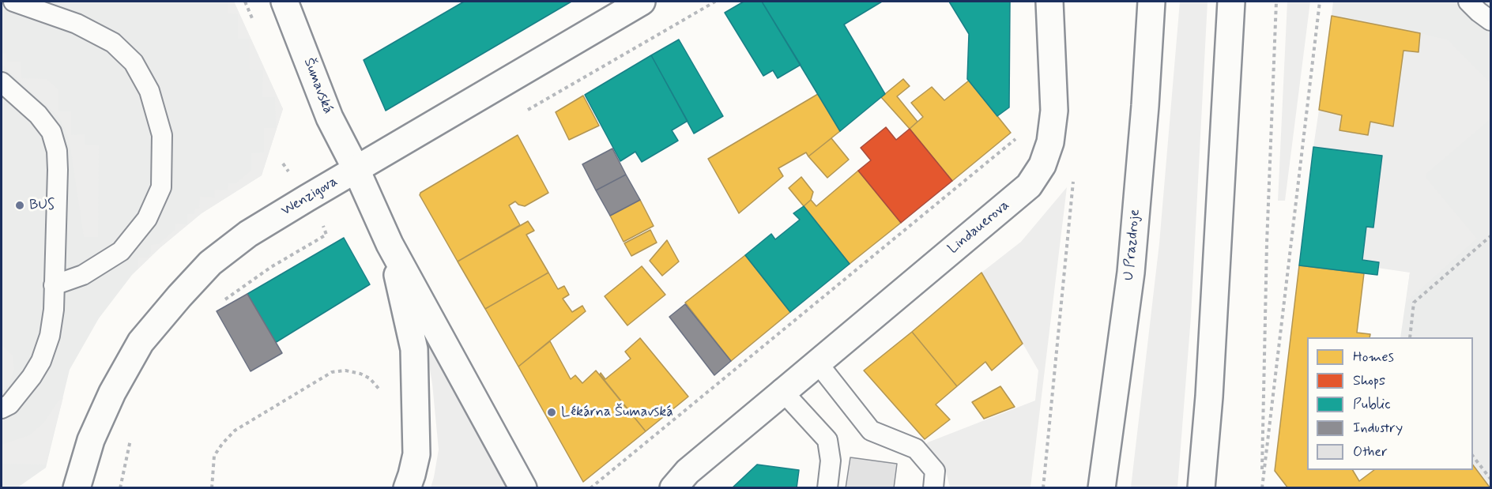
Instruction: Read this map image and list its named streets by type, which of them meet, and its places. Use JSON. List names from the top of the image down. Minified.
{"streets":{"main road":["Šumavská","Wenzigova","Lindauerova","U Prazdroje"]},"crossings":[["Šumavská","Wenzigova"]],"places":["BUS","Lékárna Šumavská"],"legend":["Homes","Shops","Public","Industry","Other"]}
